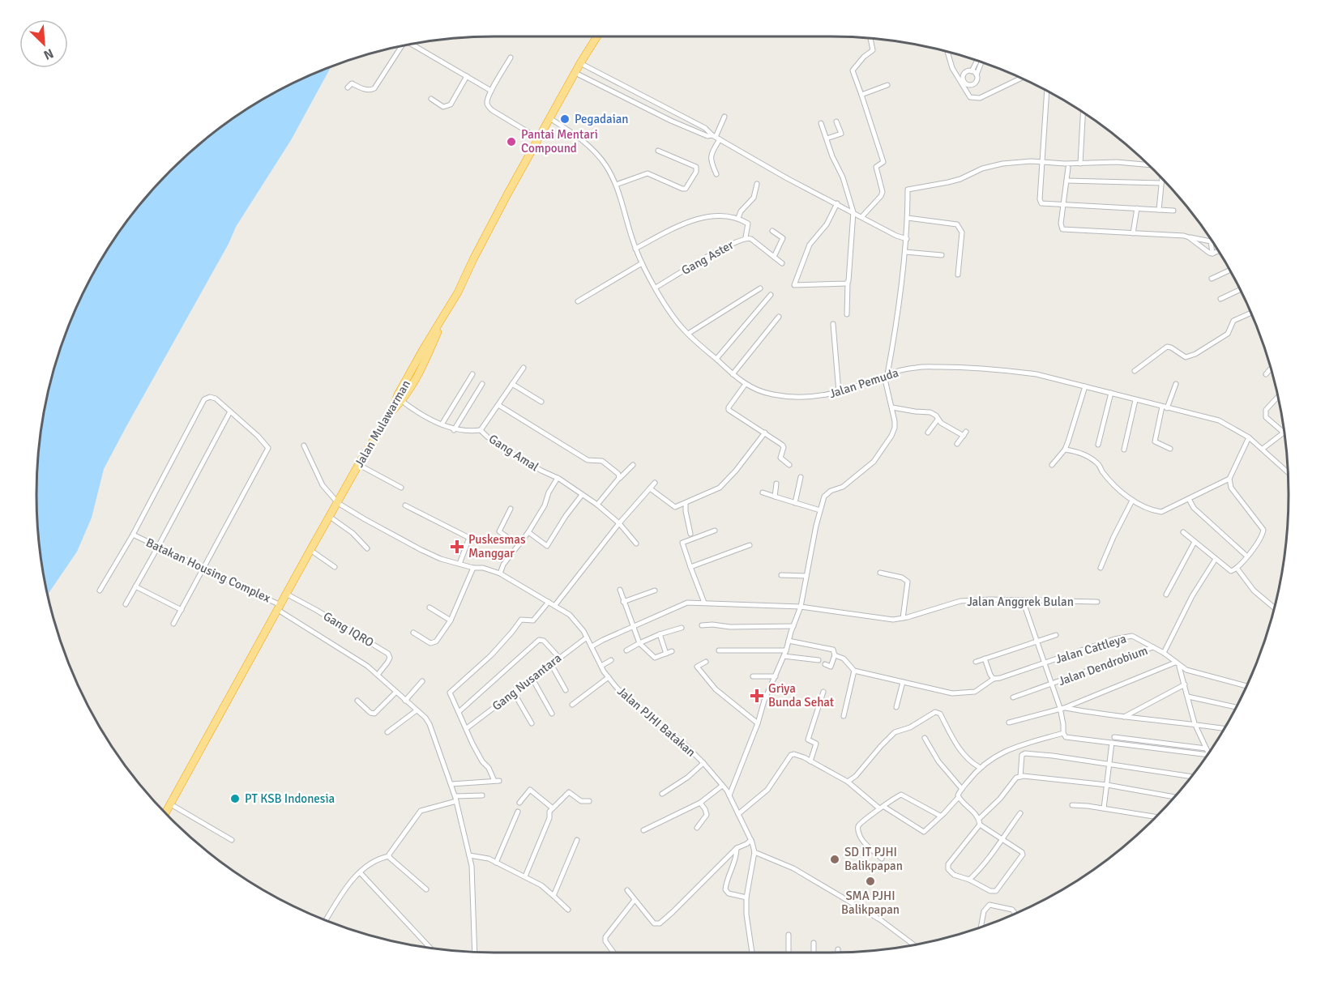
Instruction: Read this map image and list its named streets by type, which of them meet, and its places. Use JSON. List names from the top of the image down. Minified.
{"streets":{"highway":["Jalan Mulawarman"],"street":["Gang Aster","Jalan Pemuda","Gang Amal","Batakan Housing Complex","Jalan Anggrek Bulan","Gang IQRO","Jalan Cattleya","Jalan Dendrobium","Gang Nusantara","Jalan PJHI Batakan"]},"crossings":[["Gang Aster","Jalan Pemuda"],["Jalan Mulawarman","Batakan Housing Complex"],["Jalan Mulawarman","Gang IQRO"],["Jalan Mulawarman","Jalan PJHI Batakan"],["Batakan Housing Complex","Gang IQRO"],["Jalan Anggrek Bulan","Jalan PJHI Batakan"],["Jalan Cattleya","Jalan Dendrobium"],["Gang Nusantara","Jalan PJHI Batakan"]],"places":{"other":["Pegadaian","Pantai Mentari Compound","PT KSB Indonesia","SD IT PJHI Balikpapan","SMA PJHI Balikpapan"],"health":["Puskesmas Manggar","Griya Bunda Sehat"]},"north":"bottom right"}
